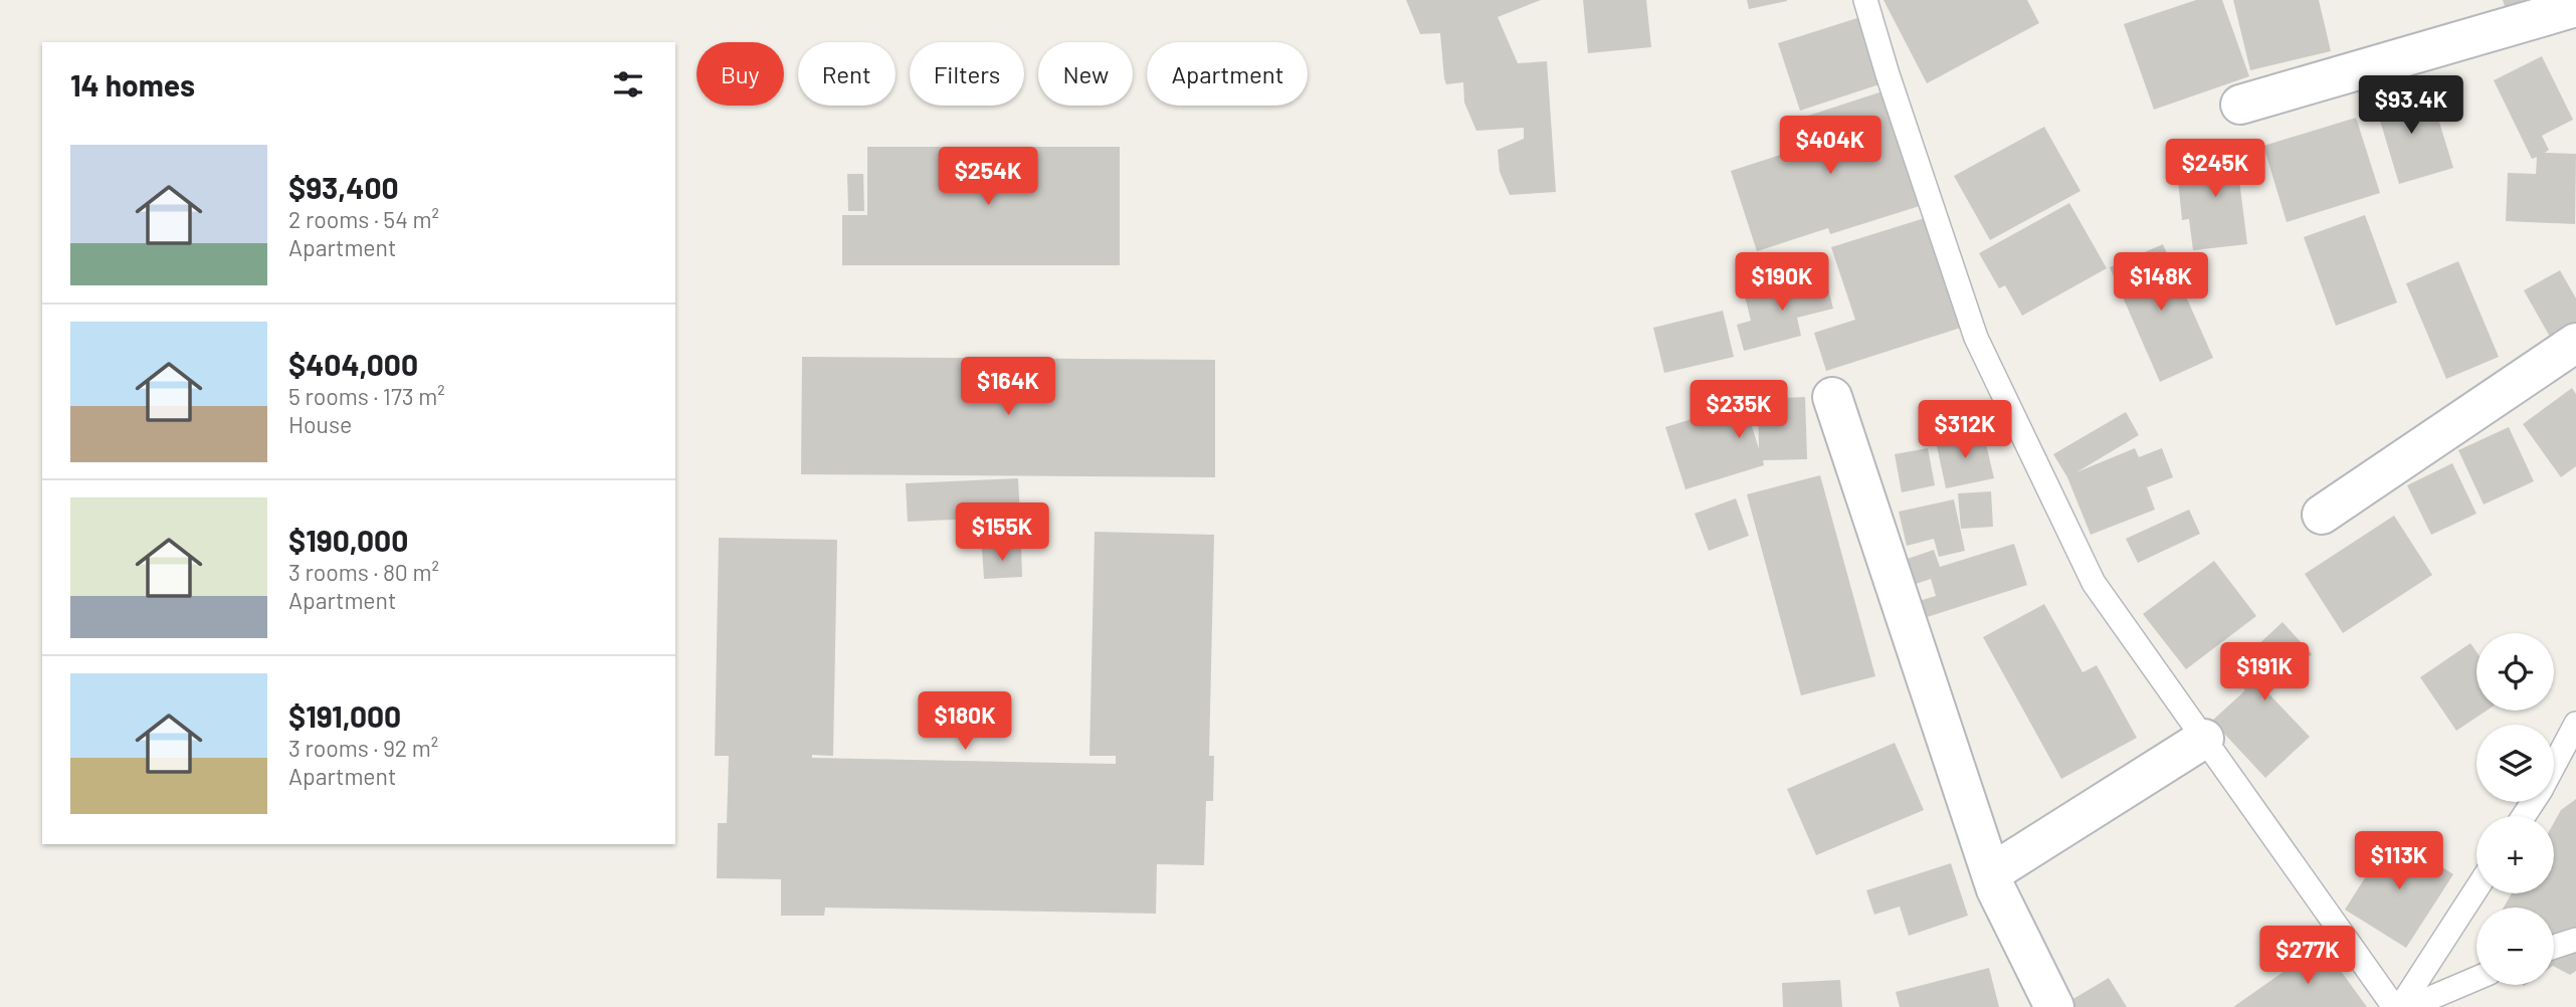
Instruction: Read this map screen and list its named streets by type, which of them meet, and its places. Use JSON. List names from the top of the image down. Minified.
{"page":{"chip":["Buy","Rent","Filters","New","Apartment"],"heading":"14 homes","price":["$93.4K","$404K","$245K","$254K","$190K","$148K","$164K","$235K","$312K","$155K","$191K","$180K","$113K","$277K"],"list":[{"name":"$93,400","note":"2 rooms · 54 m² · Apartment"},{"name":"$404,000","note":"5 rooms · 173 m² · House"},{"name":"$190,000","note":"3 rooms · 80 m² · Apartment"},{"name":"$191,000","note":"3 rooms · 92 m² · Apartment"}],"map_buttons":["+","−"]}}
